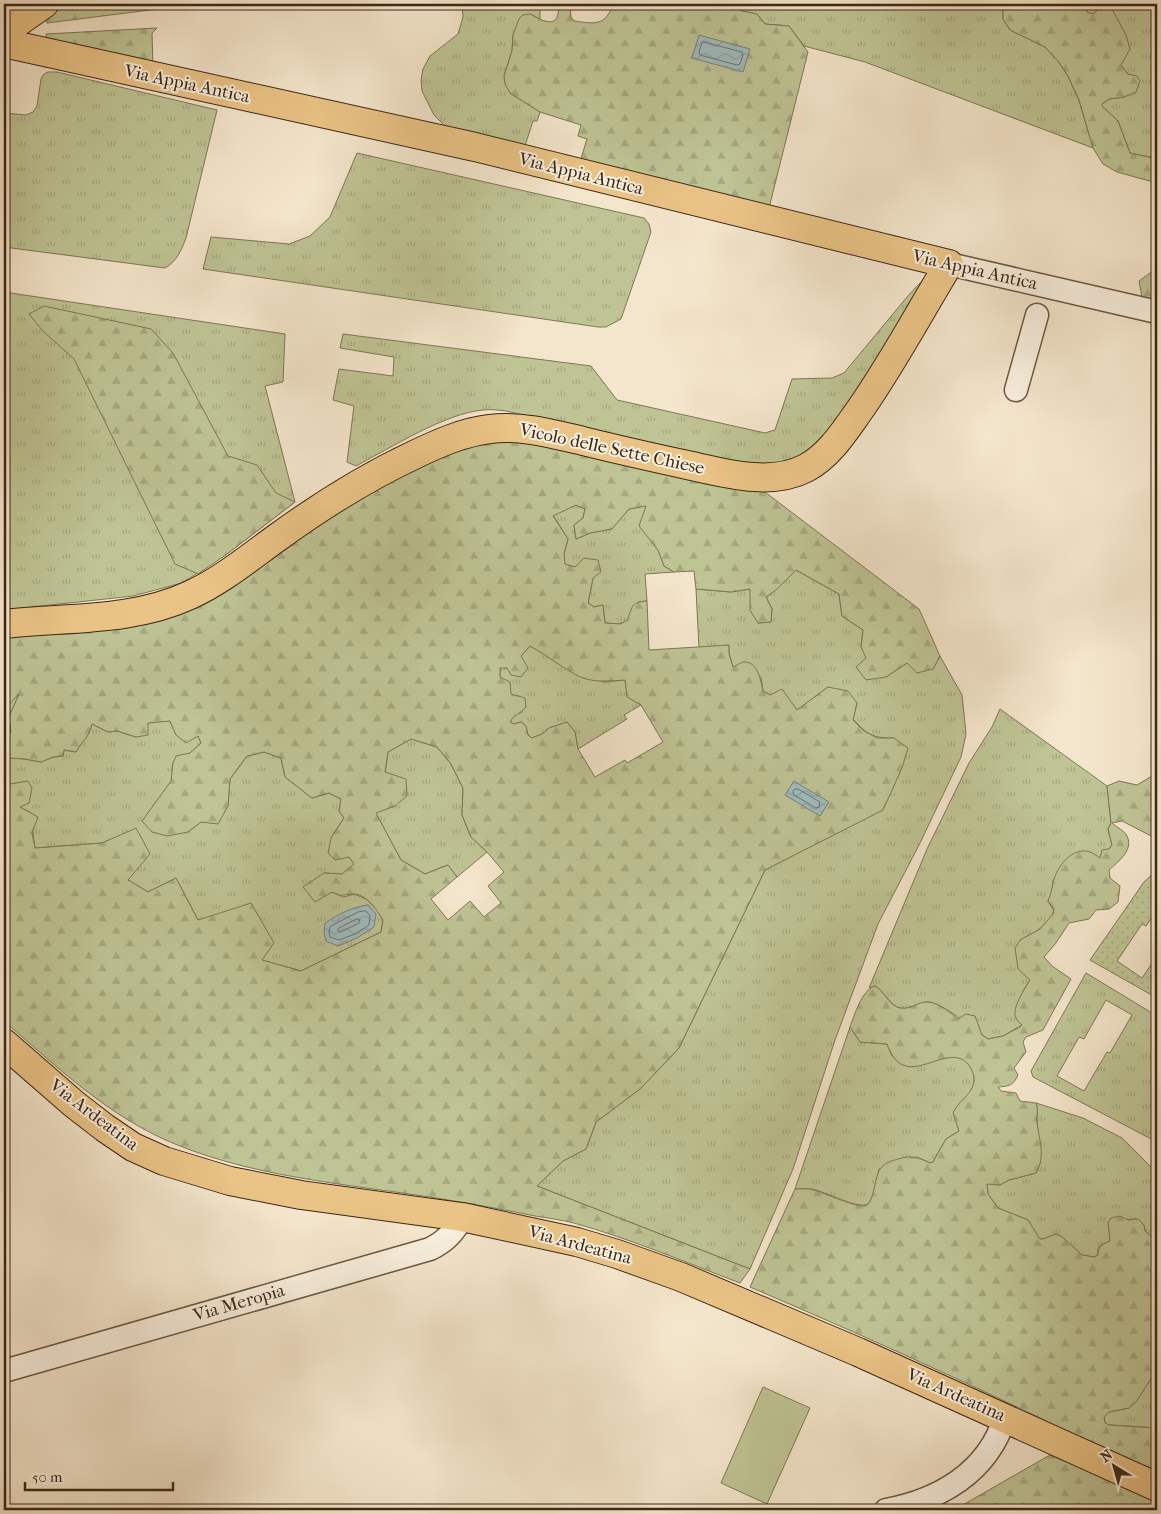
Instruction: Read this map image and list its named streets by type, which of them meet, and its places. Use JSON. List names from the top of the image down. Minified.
{"streets":{"main road":["Via Appia Antica","Vicolo delle Sette Chiese","Via Ardeatina"],"street":["Via Meropia"]},"crossings":[["Via Appia Antica","Vicolo delle Sette Chiese"],["Via Ardeatina","Via Meropia"]],"scale_bar":"50 m","north":"top left"}
